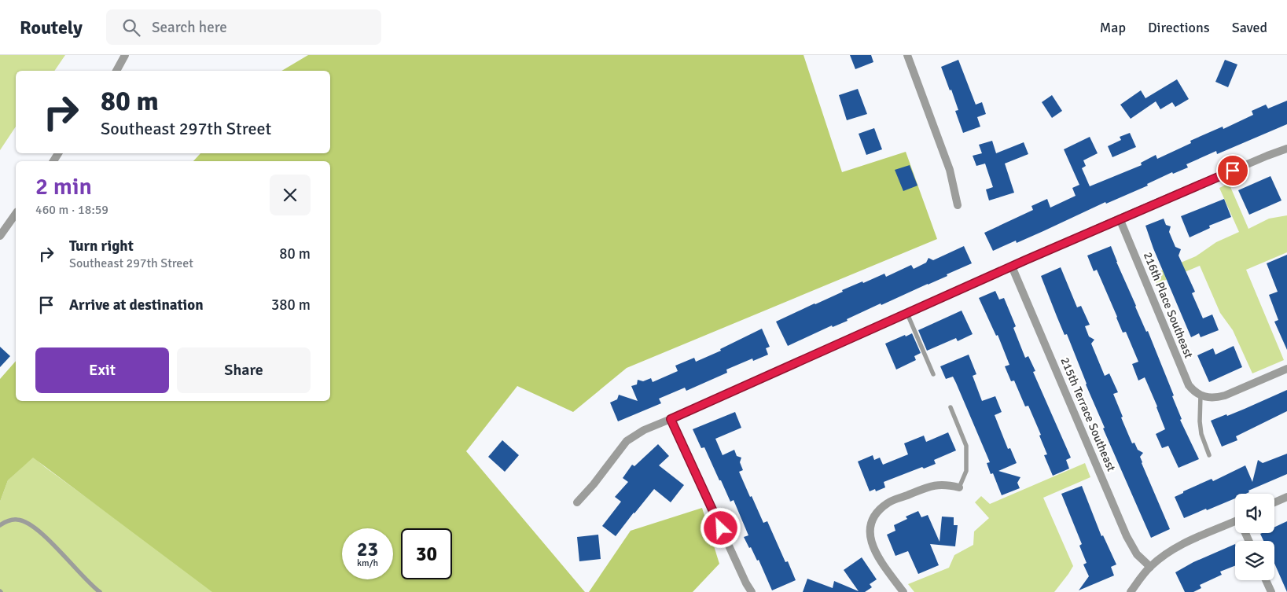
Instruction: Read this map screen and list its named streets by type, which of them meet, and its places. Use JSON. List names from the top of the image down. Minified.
{"streets":{"street":["216th Place Southeast","215th Terrace Southeast"]},"page":{"header":"Routely","search":"Search here","nav":["Map","Directions","Saved"],"turn":["80 m","Southeast 297th Street"],"heading":["2 min","460 m · 18:59"],"list":[{"name":"Turn right","note":"Southeast 297th Street","value":"80 m"},{"name":"Arrive at destination","value":"380 m"}],"buttons":["Exit","Share"],"speed":"23 km/h","limit":"30"}}
